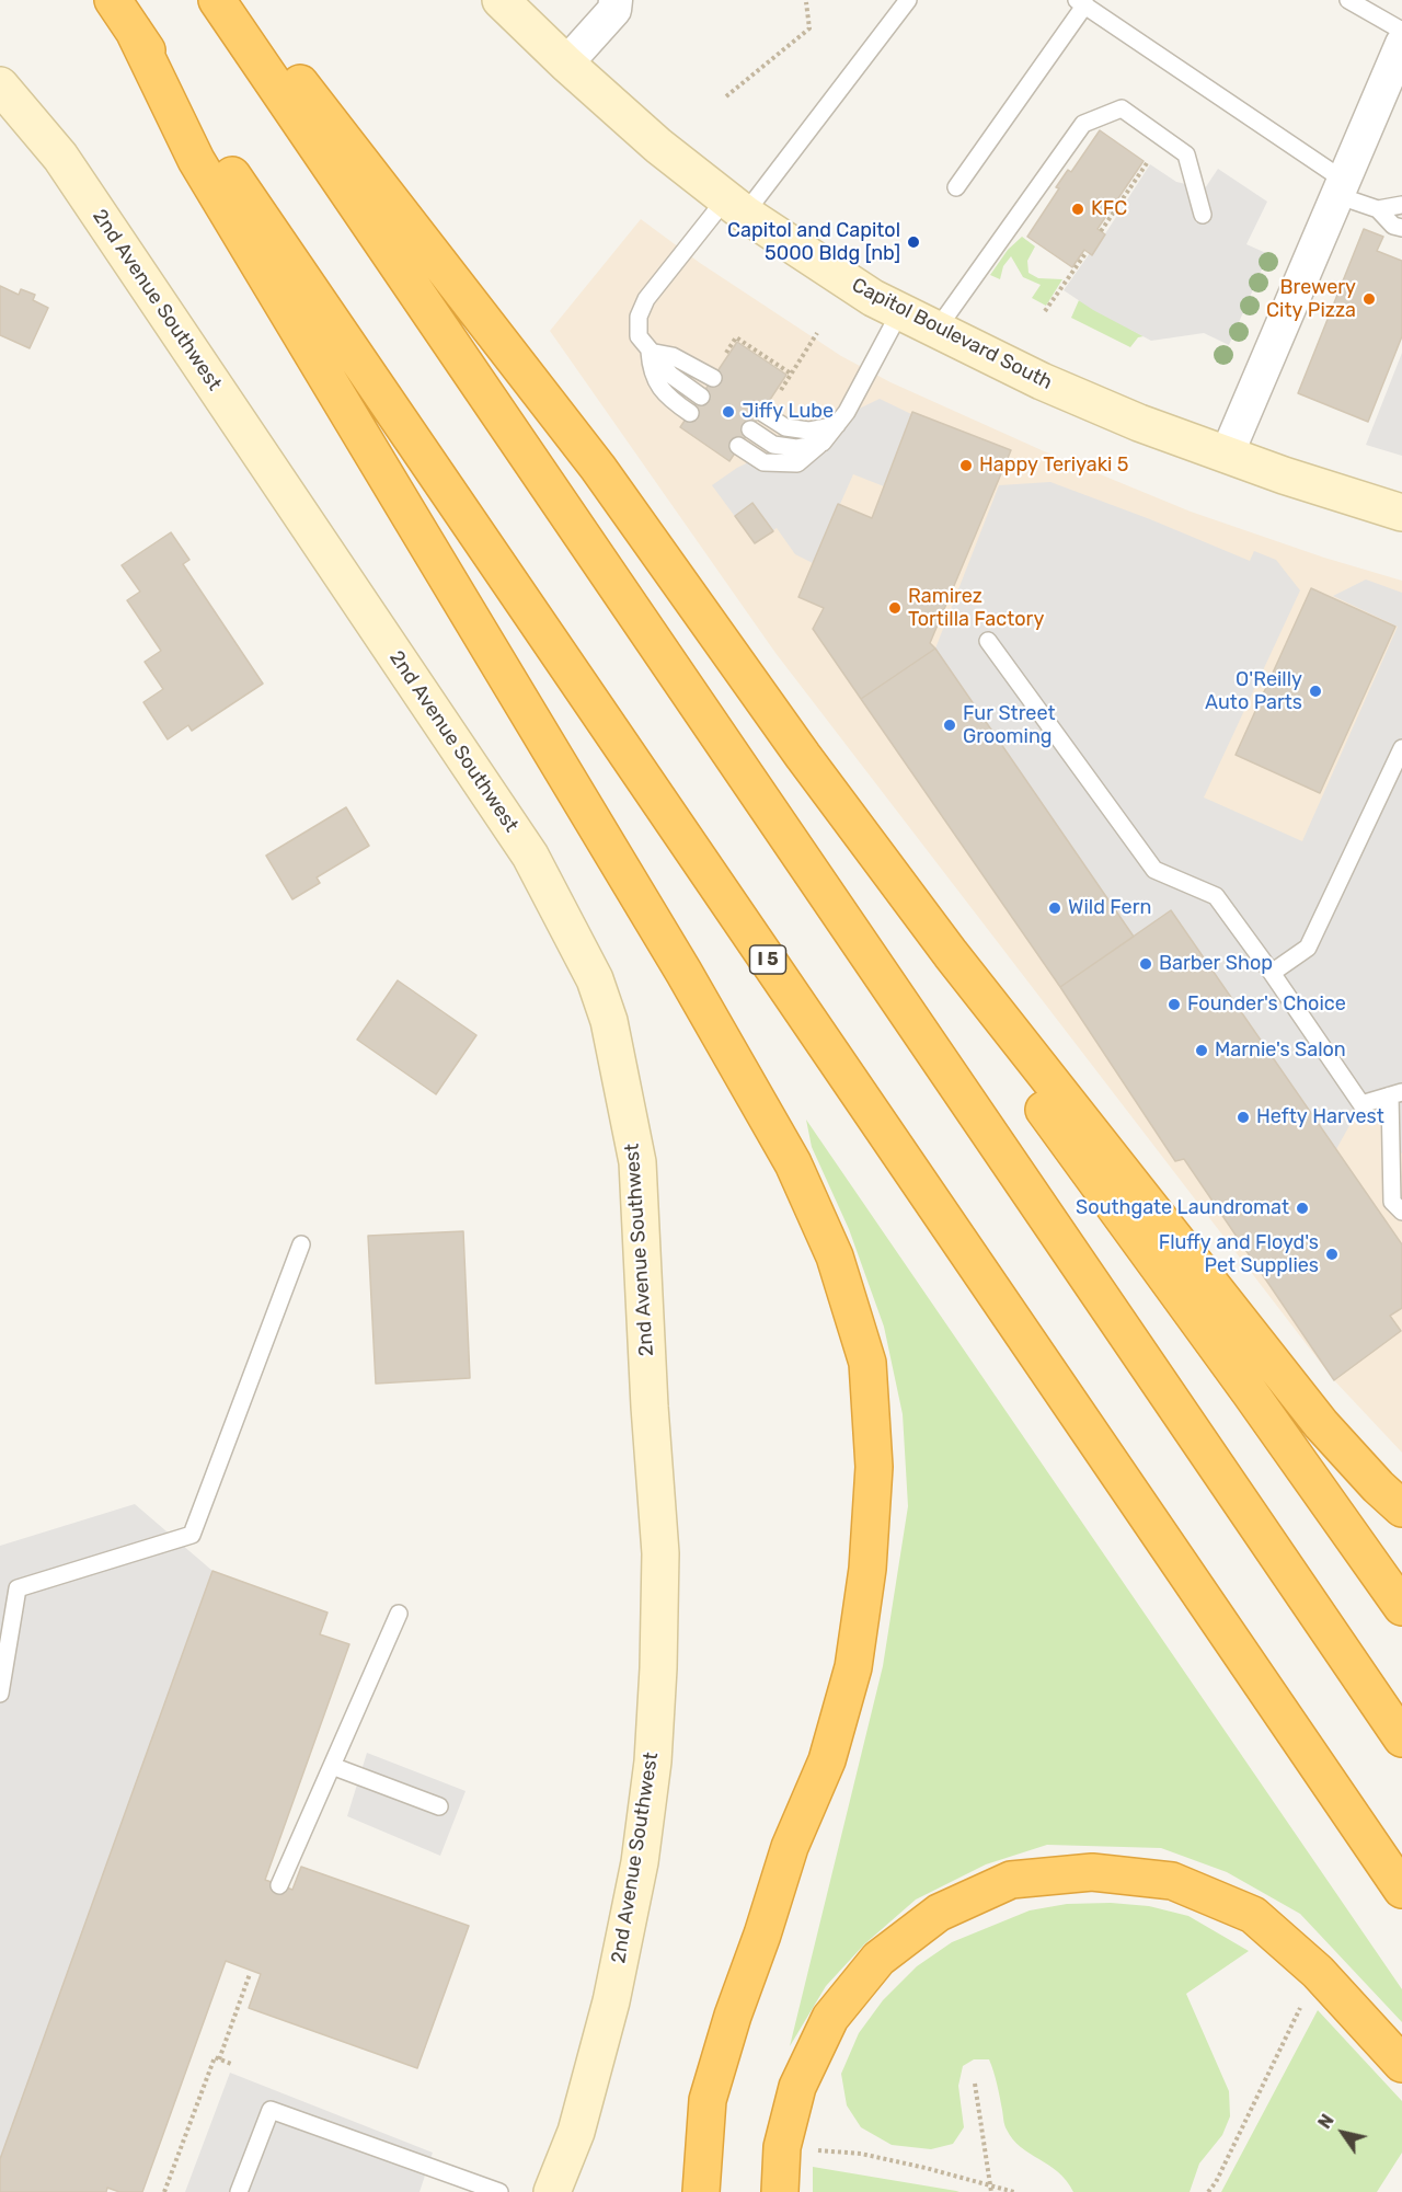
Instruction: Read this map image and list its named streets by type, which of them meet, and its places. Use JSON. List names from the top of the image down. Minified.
{"streets":{"highway":["I 5"],"street":["2nd Avenue Southwest","Capitol Boulevard South"]},"places":["KFC","Capitol and Capitol 5000 Bldg [nb]","Brewery City Pizza","Jiffy Lube","Happy Teriyaki 5","Ramirez Tortilla Factory","O'Reilly Auto Parts","Fur Street Grooming","Wild Fern","Barber Shop","Founder's Choice","Marnie's Salon","Hefty Harvest","Southgate Laundromat","Fluffy and Floyd's Pet Supplies"],"north":"top left"}
